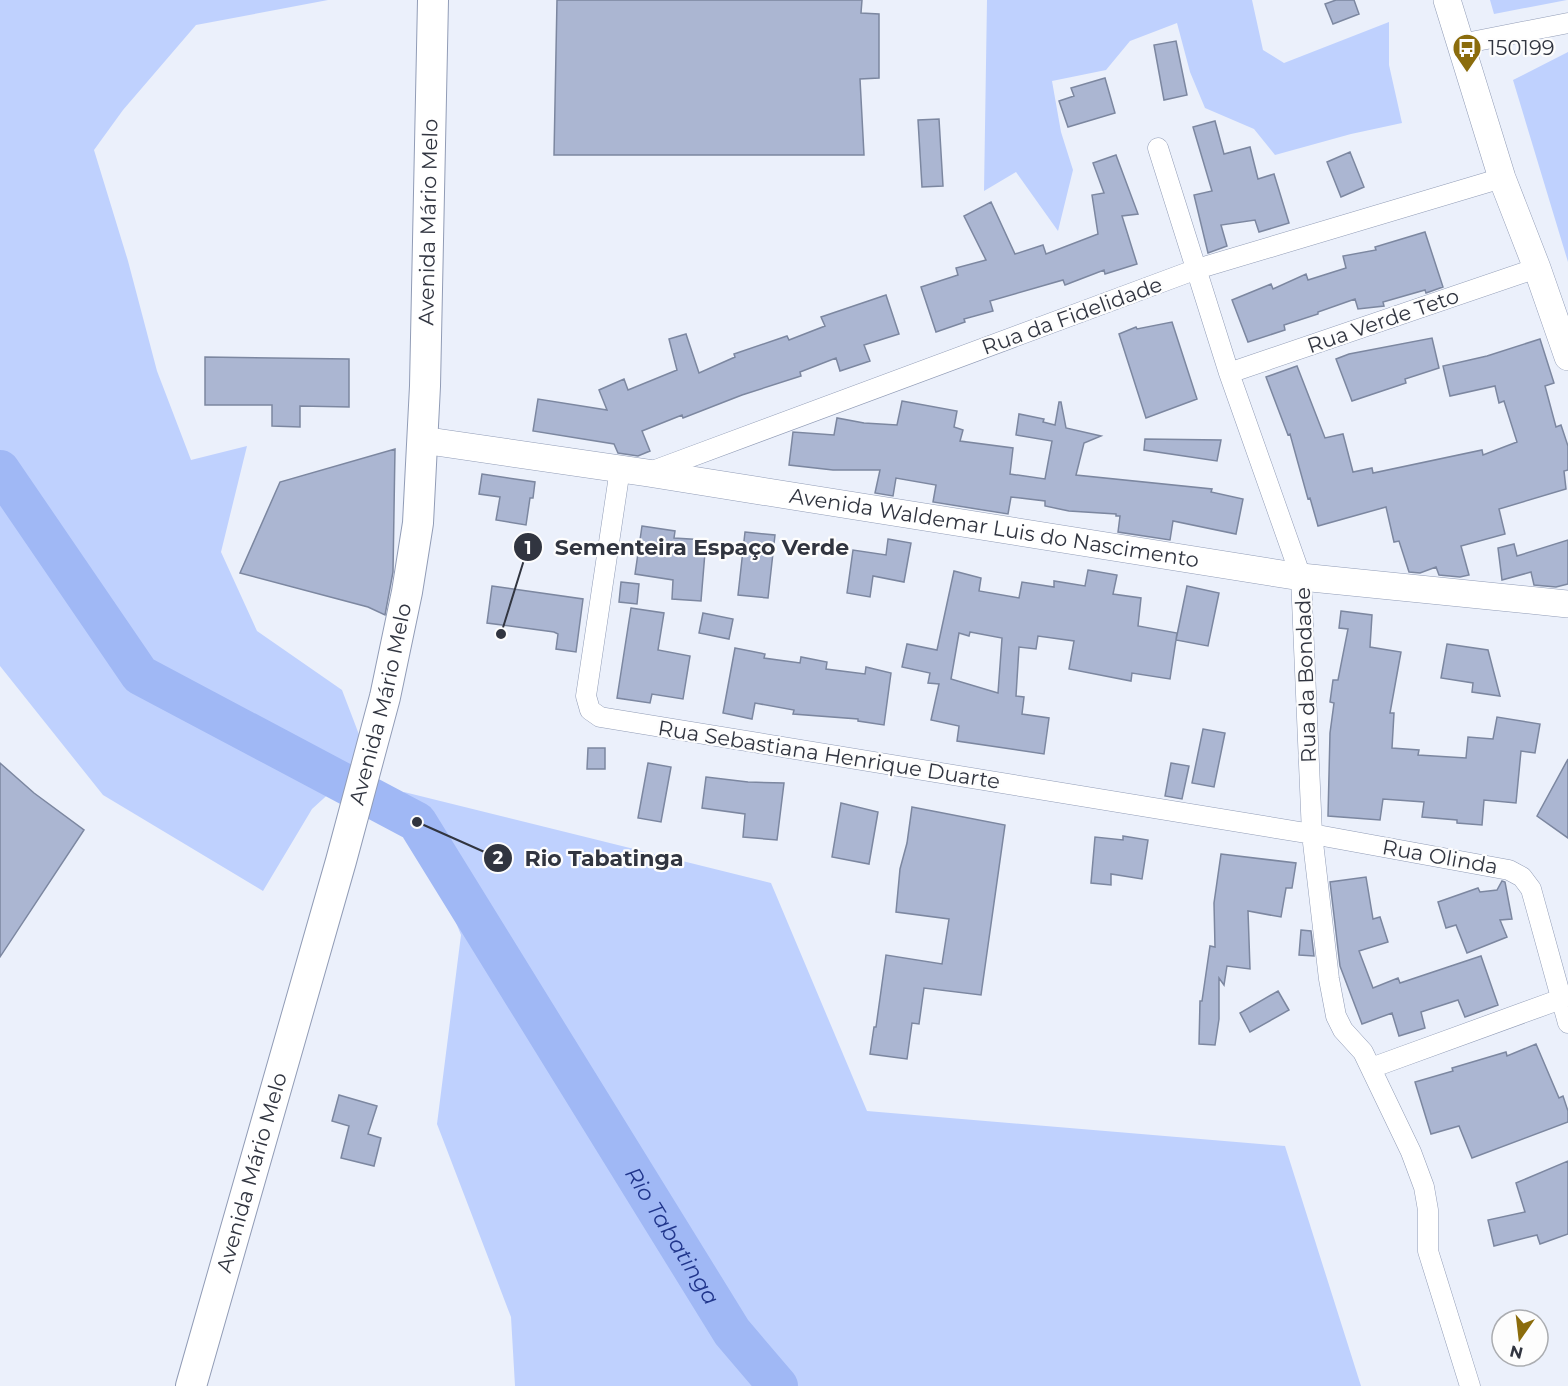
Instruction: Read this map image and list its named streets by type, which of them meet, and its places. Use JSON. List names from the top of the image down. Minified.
{"streets":{"main road":["Avenida Mário Melo","Avenida Waldemar Luis do Nascimento"],"street":["Rua da Fidelidade","Rua Verde Teto","Rua da Bondade","Rua Sebastiana Henrique Duarte","Rua Olinda"]},"crossings":[["Avenida Mário Melo","Avenida Waldemar Luis do Nascimento"],["Rua da Fidelidade","Avenida Waldemar Luis do Nascimento"],["Rua da Fidelidade","Rua da Bondade"],["Rua Verde Teto","Rua da Bondade"],["Avenida Waldemar Luis do Nascimento","Rua da Bondade"],["Avenida Waldemar Luis do Nascimento","Rua Sebastiana Henrique Duarte"],["Rua da Bondade","Rua Sebastiana Henrique Duarte"],["Rua da Bondade","Rua Olinda"],["Rua Sebastiana Henrique Duarte","Rua Olinda"]],"water":["Rio Tabatinga"],"places":{"bus stop":["150199"],"other":["Sementeira Espaço Verde","Rio Tabatinga"]},"north":"bottom"}
